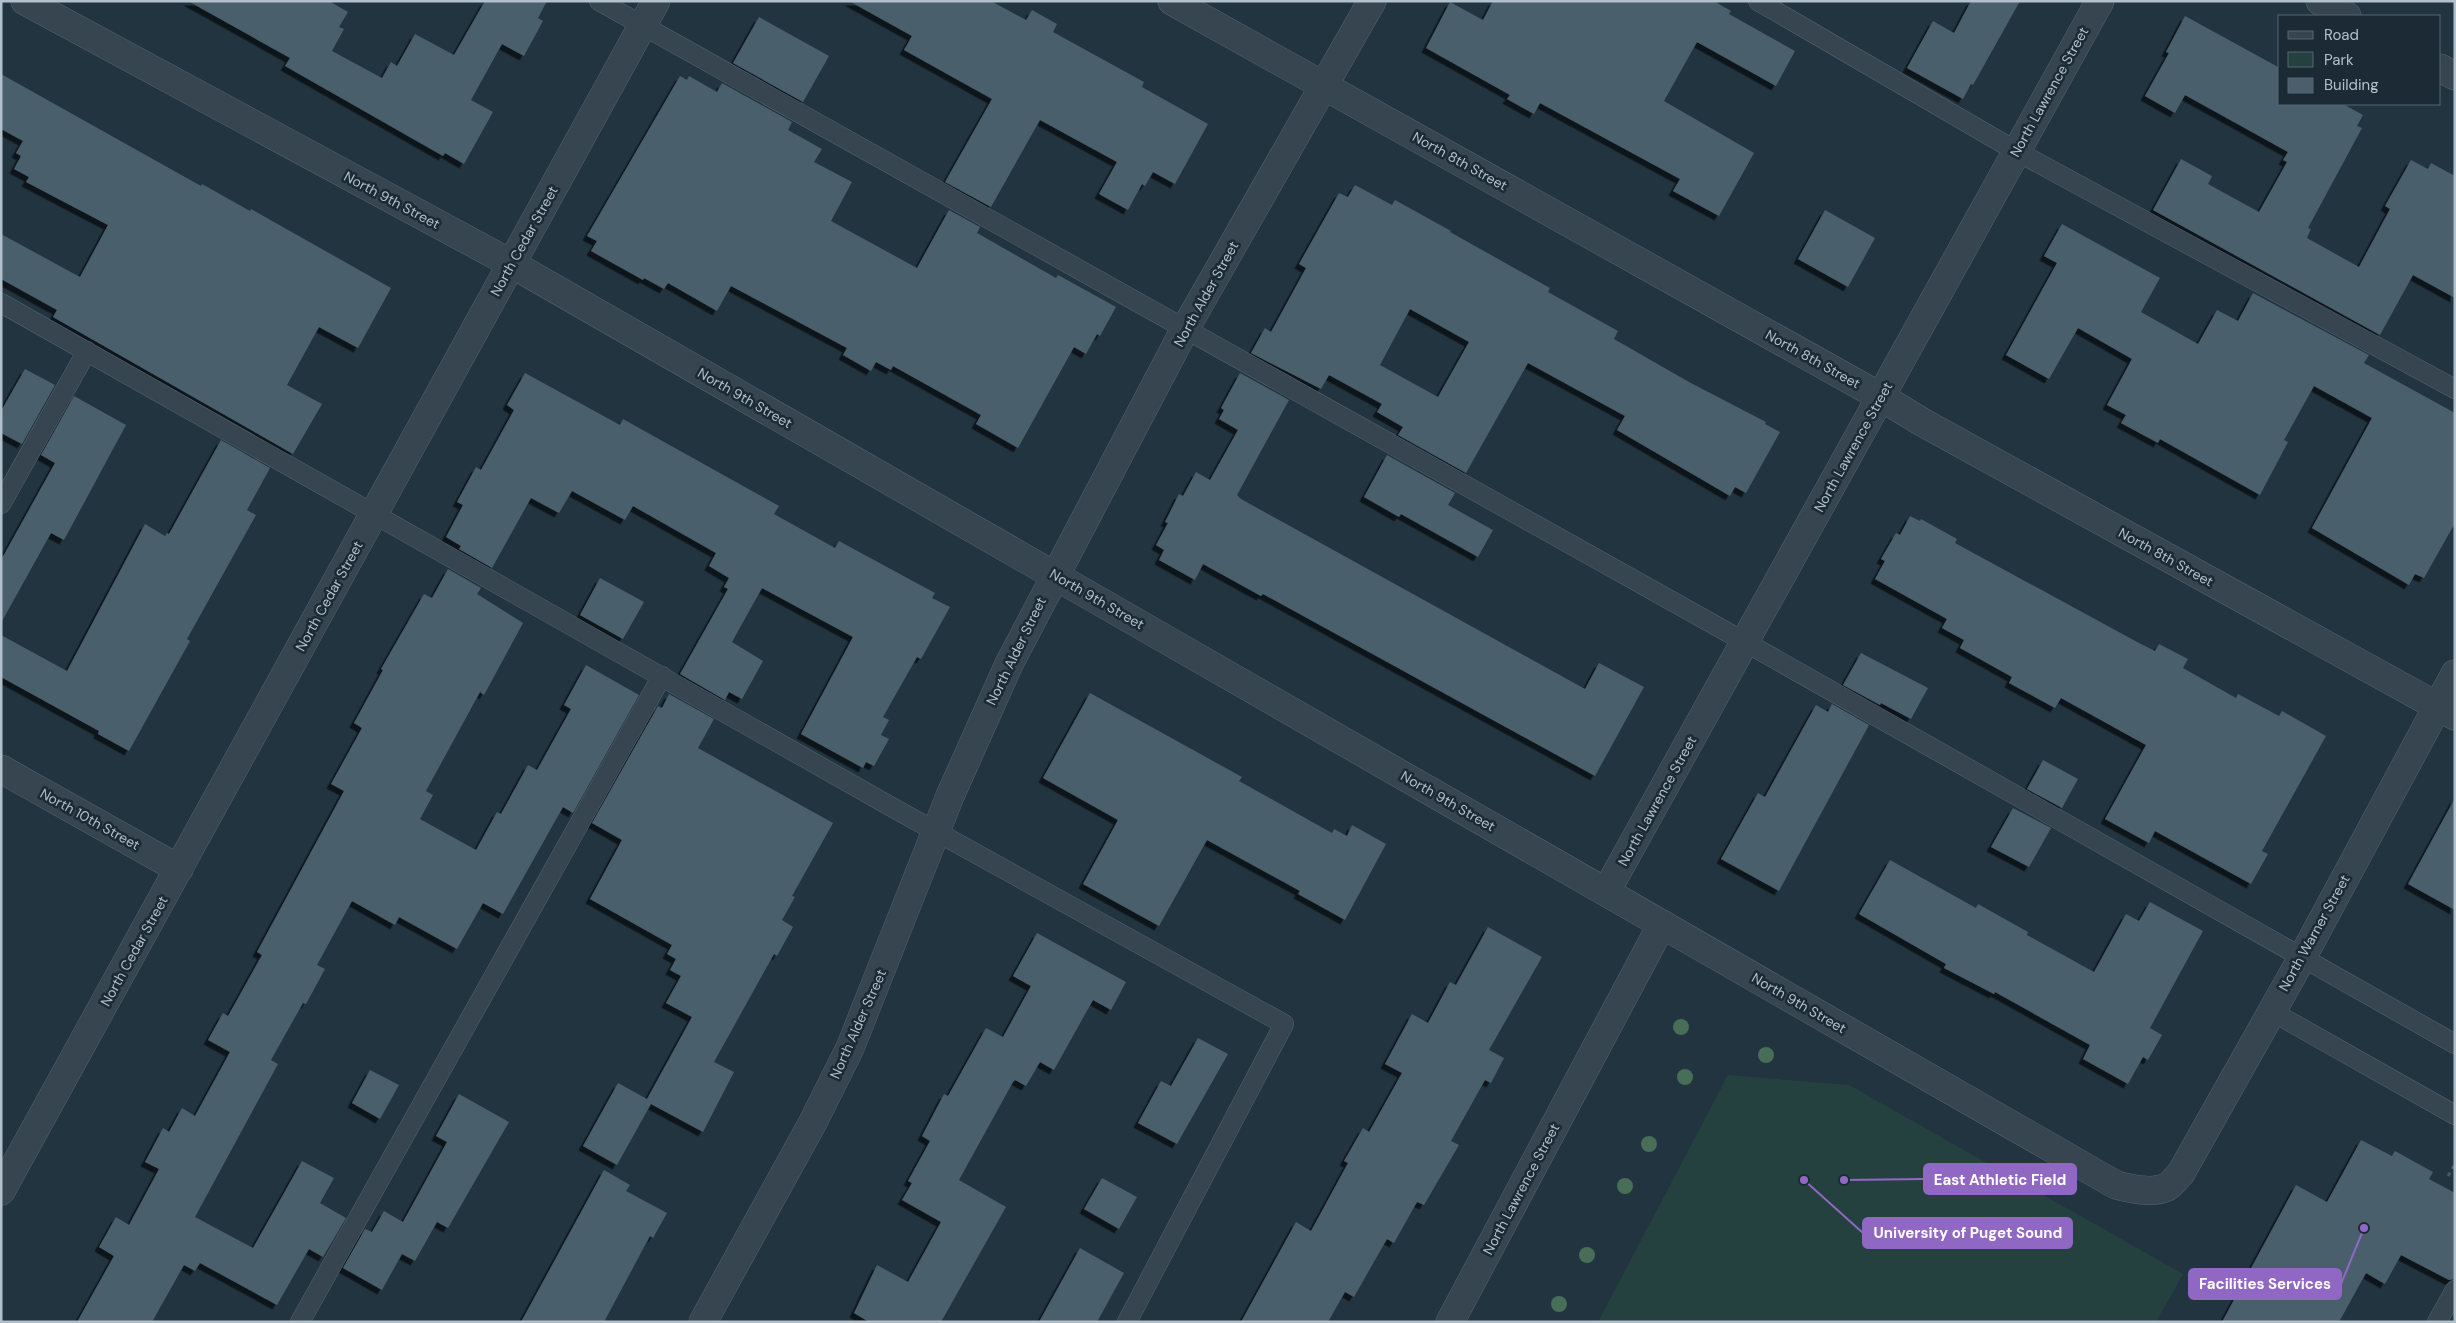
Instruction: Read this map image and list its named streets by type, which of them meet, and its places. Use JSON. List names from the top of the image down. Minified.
{"streets":{"street":["North Lawrence Street","North 8th Street","North 9th Street","North Cedar Street","North Alder Street","North 10th Street","North Warner Street"]},"crossings":[["North Lawrence Street","North 8th Street"],["North Lawrence Street","North 9th Street"],["North 8th Street","North Alder Street"],["North 8th Street","North Warner Street"],["North 9th Street","North Cedar Street"],["North 9th Street","North Alder Street"],["North 9th Street","North Warner Street"],["North Cedar Street","North 10th Street"]],"places":["University of Puget Sound","East Athletic Field","Facilities Services"],"legend":["Road","Park","Building"]}
